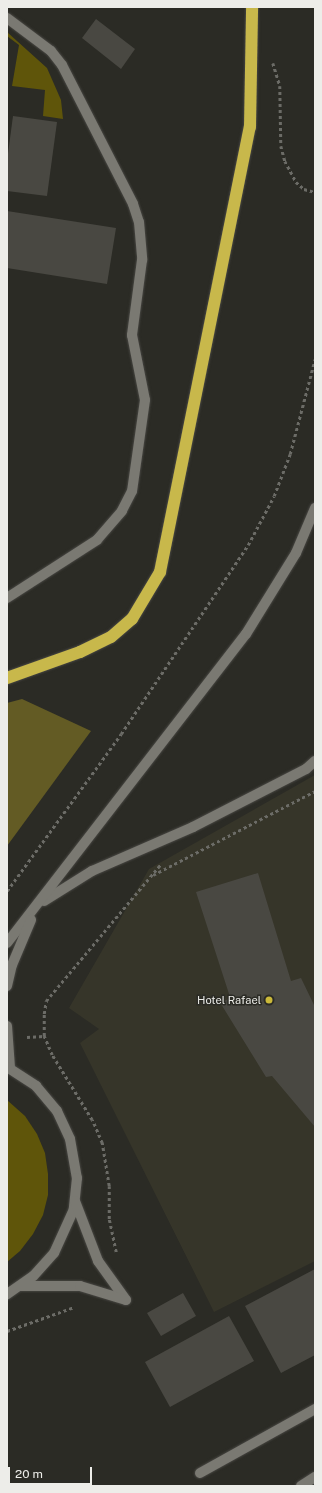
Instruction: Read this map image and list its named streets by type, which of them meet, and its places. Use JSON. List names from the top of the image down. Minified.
{"places":["Hotel Rafael"],"scale_bar":"20 m"}
